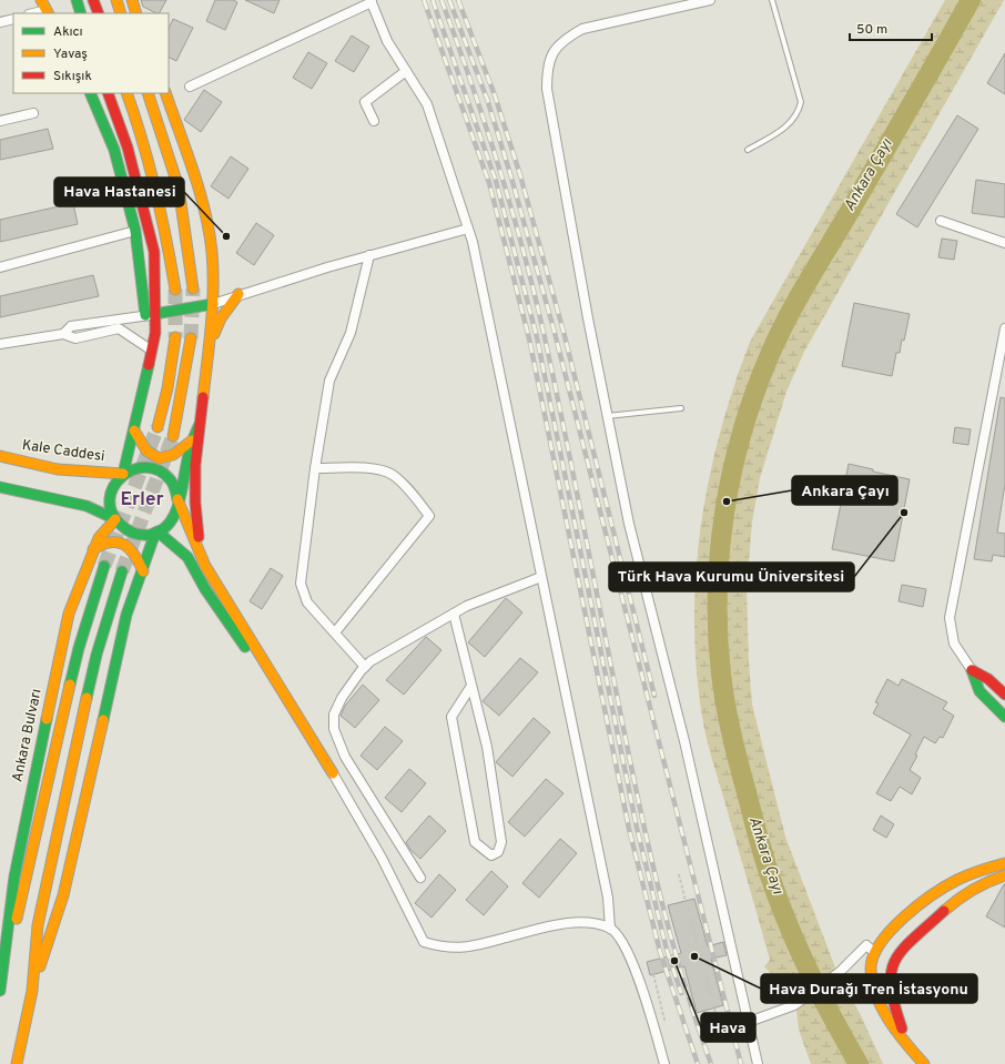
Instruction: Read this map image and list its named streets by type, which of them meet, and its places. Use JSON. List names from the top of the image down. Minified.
{"streets":{"main road":["Kale Caddesi","Ankara Bulvarı"]},"crossings":[["Kale Caddesi","Ankara Bulvarı"]],"districts":["Erler"],"water":["Ankara Çayı"],"places":["Hava Hastanesi","Ankara Çayı","Türk Hava Kurumu Üniversitesi","Hava Durağı Tren İstasyonu","Hava"],"legend":["Akıcı","Yavaş","Sıkışık"],"scale_bar":"50 m"}
